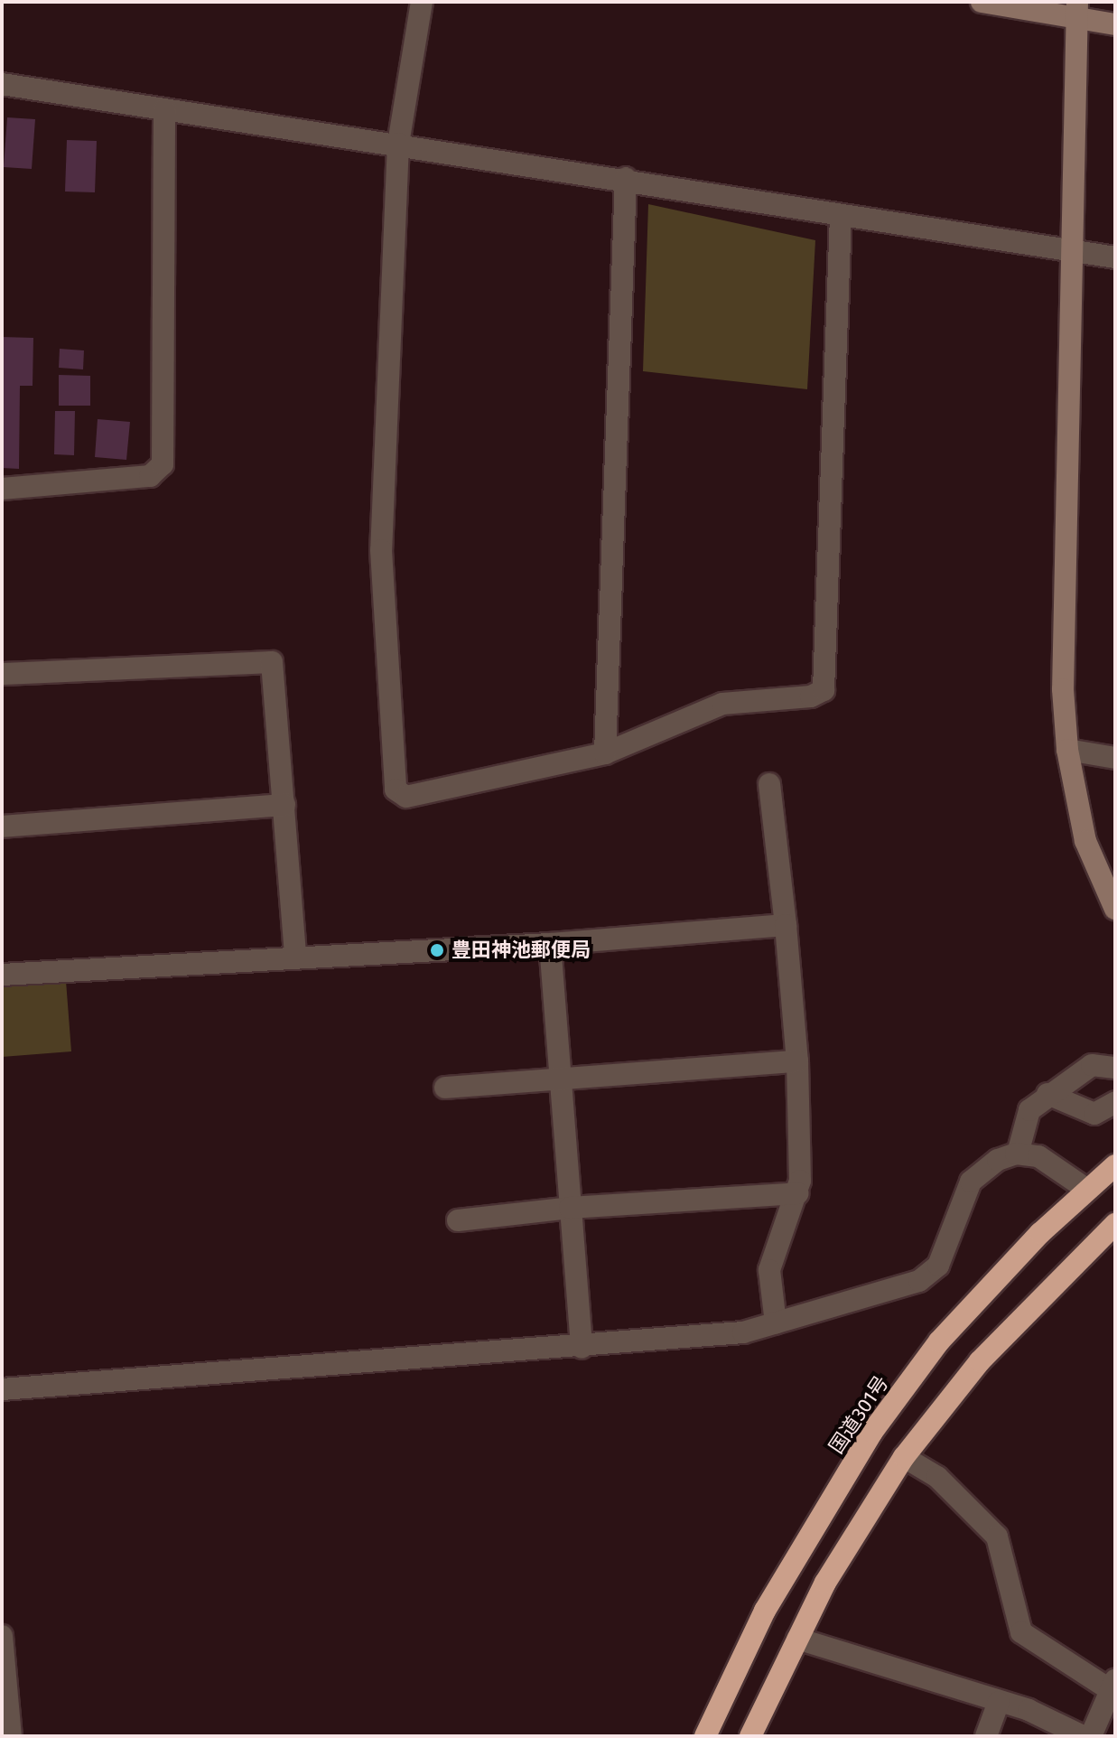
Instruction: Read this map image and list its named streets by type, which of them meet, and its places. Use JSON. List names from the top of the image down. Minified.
{"streets":{"highway":["国道301号"]},"places":["豊田神池郵便局"]}
